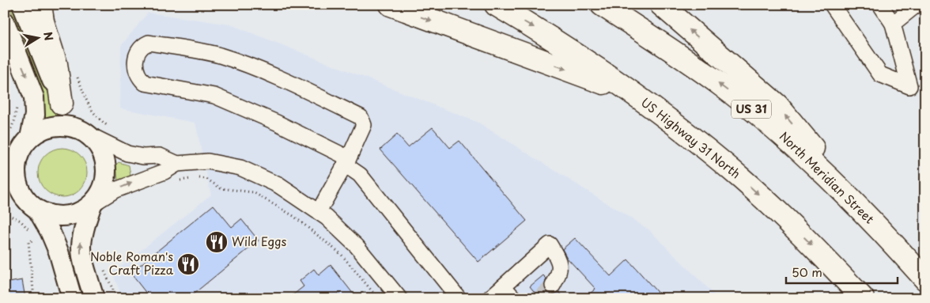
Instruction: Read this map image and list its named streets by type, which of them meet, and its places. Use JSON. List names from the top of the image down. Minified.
{"streets":{"highway":["US 31","US Highway 31 North","North Meridian Street"]},"places":{"restaurant":["Wild Eggs","Noble Roman's Craft Pizza"]},"scale_bar":"50 m","north":"right"}
